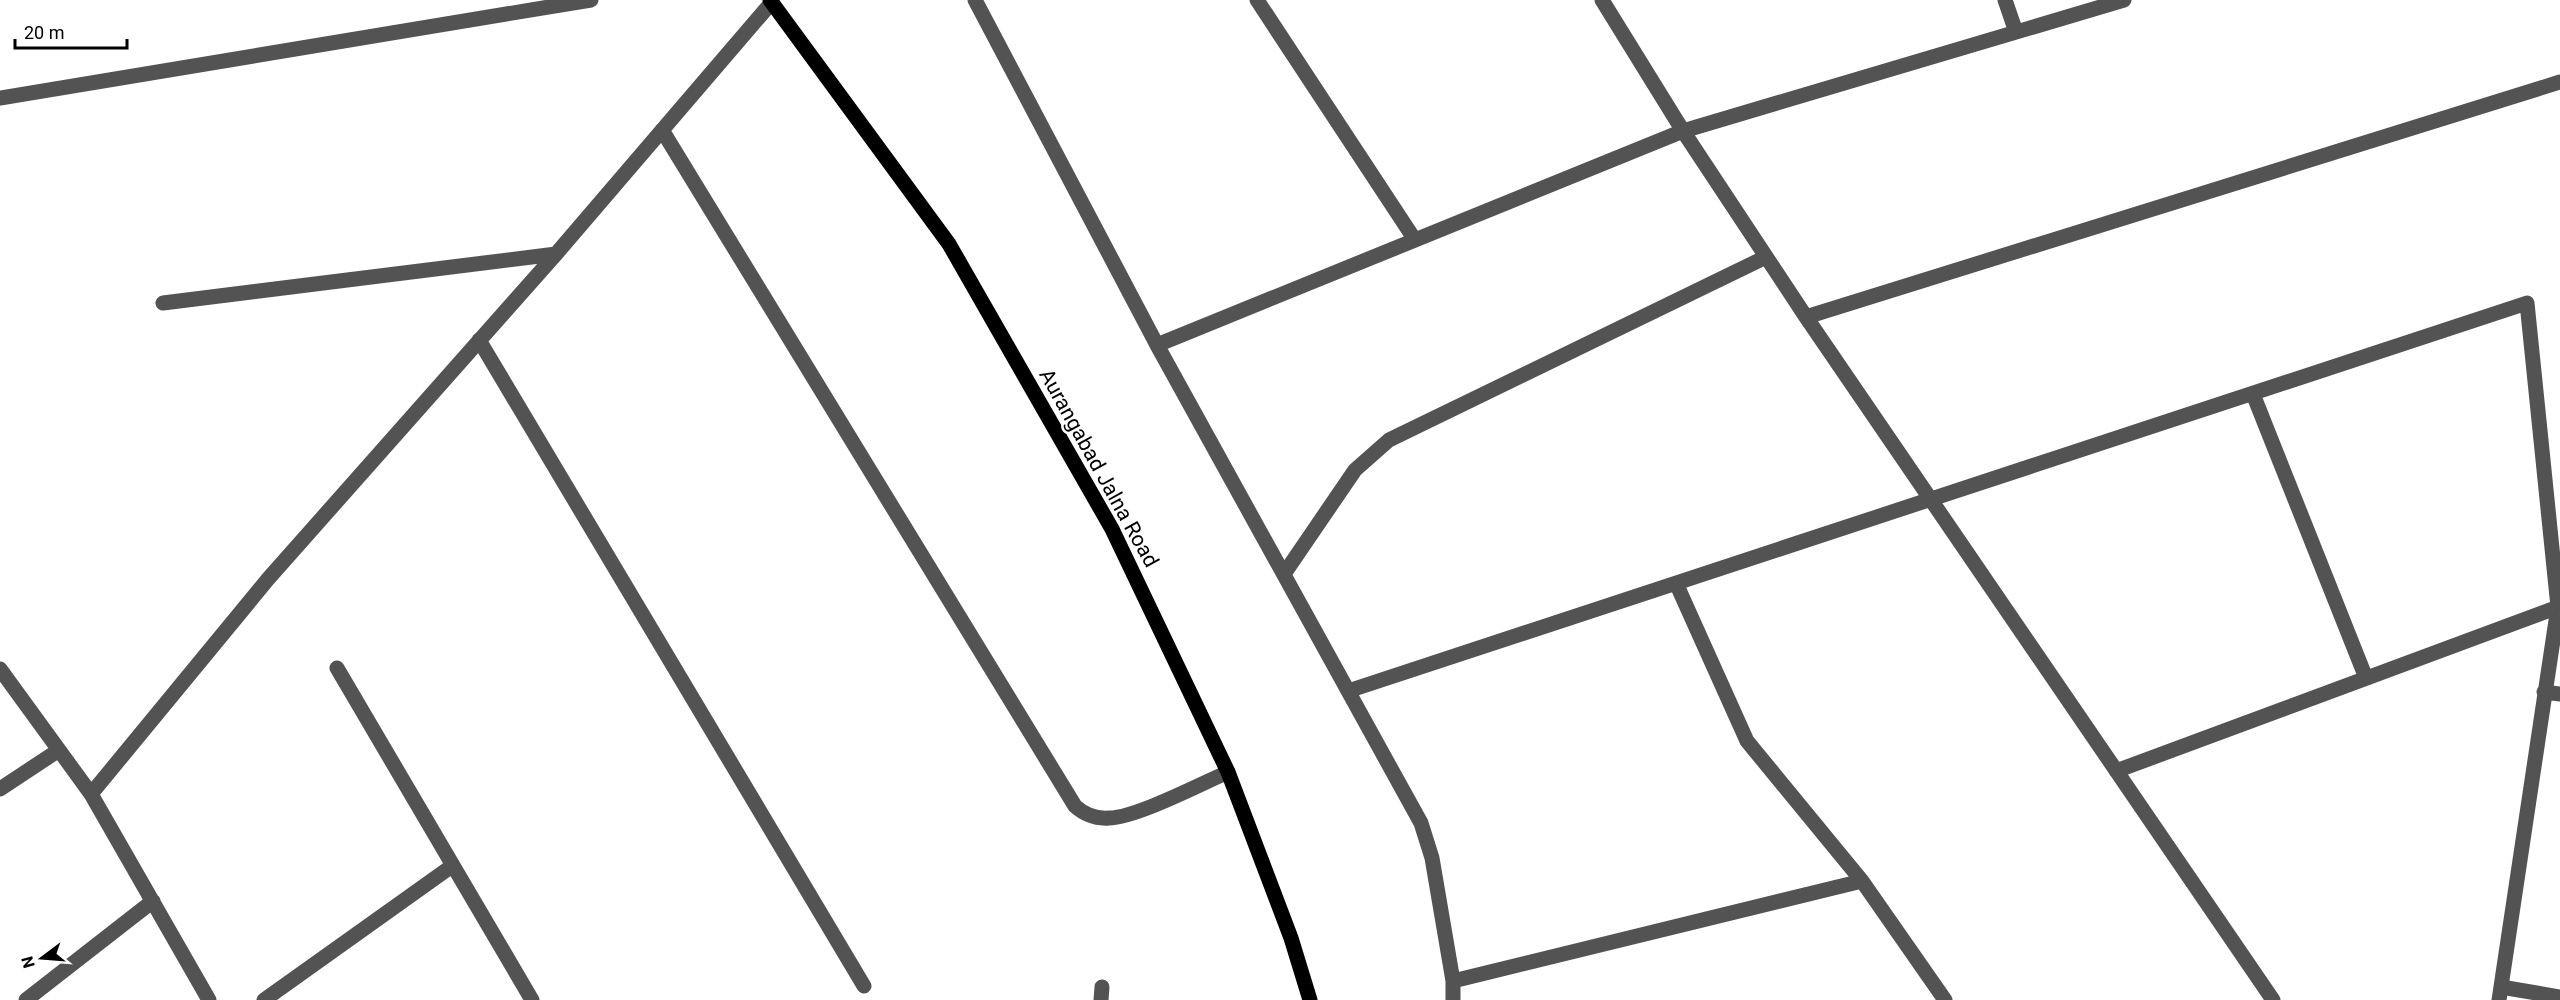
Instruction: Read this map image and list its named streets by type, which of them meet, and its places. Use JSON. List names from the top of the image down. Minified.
{"streets":{"main road":["Aurangabad Jalna Road"]},"scale_bar":"20 m","north":"left"}
